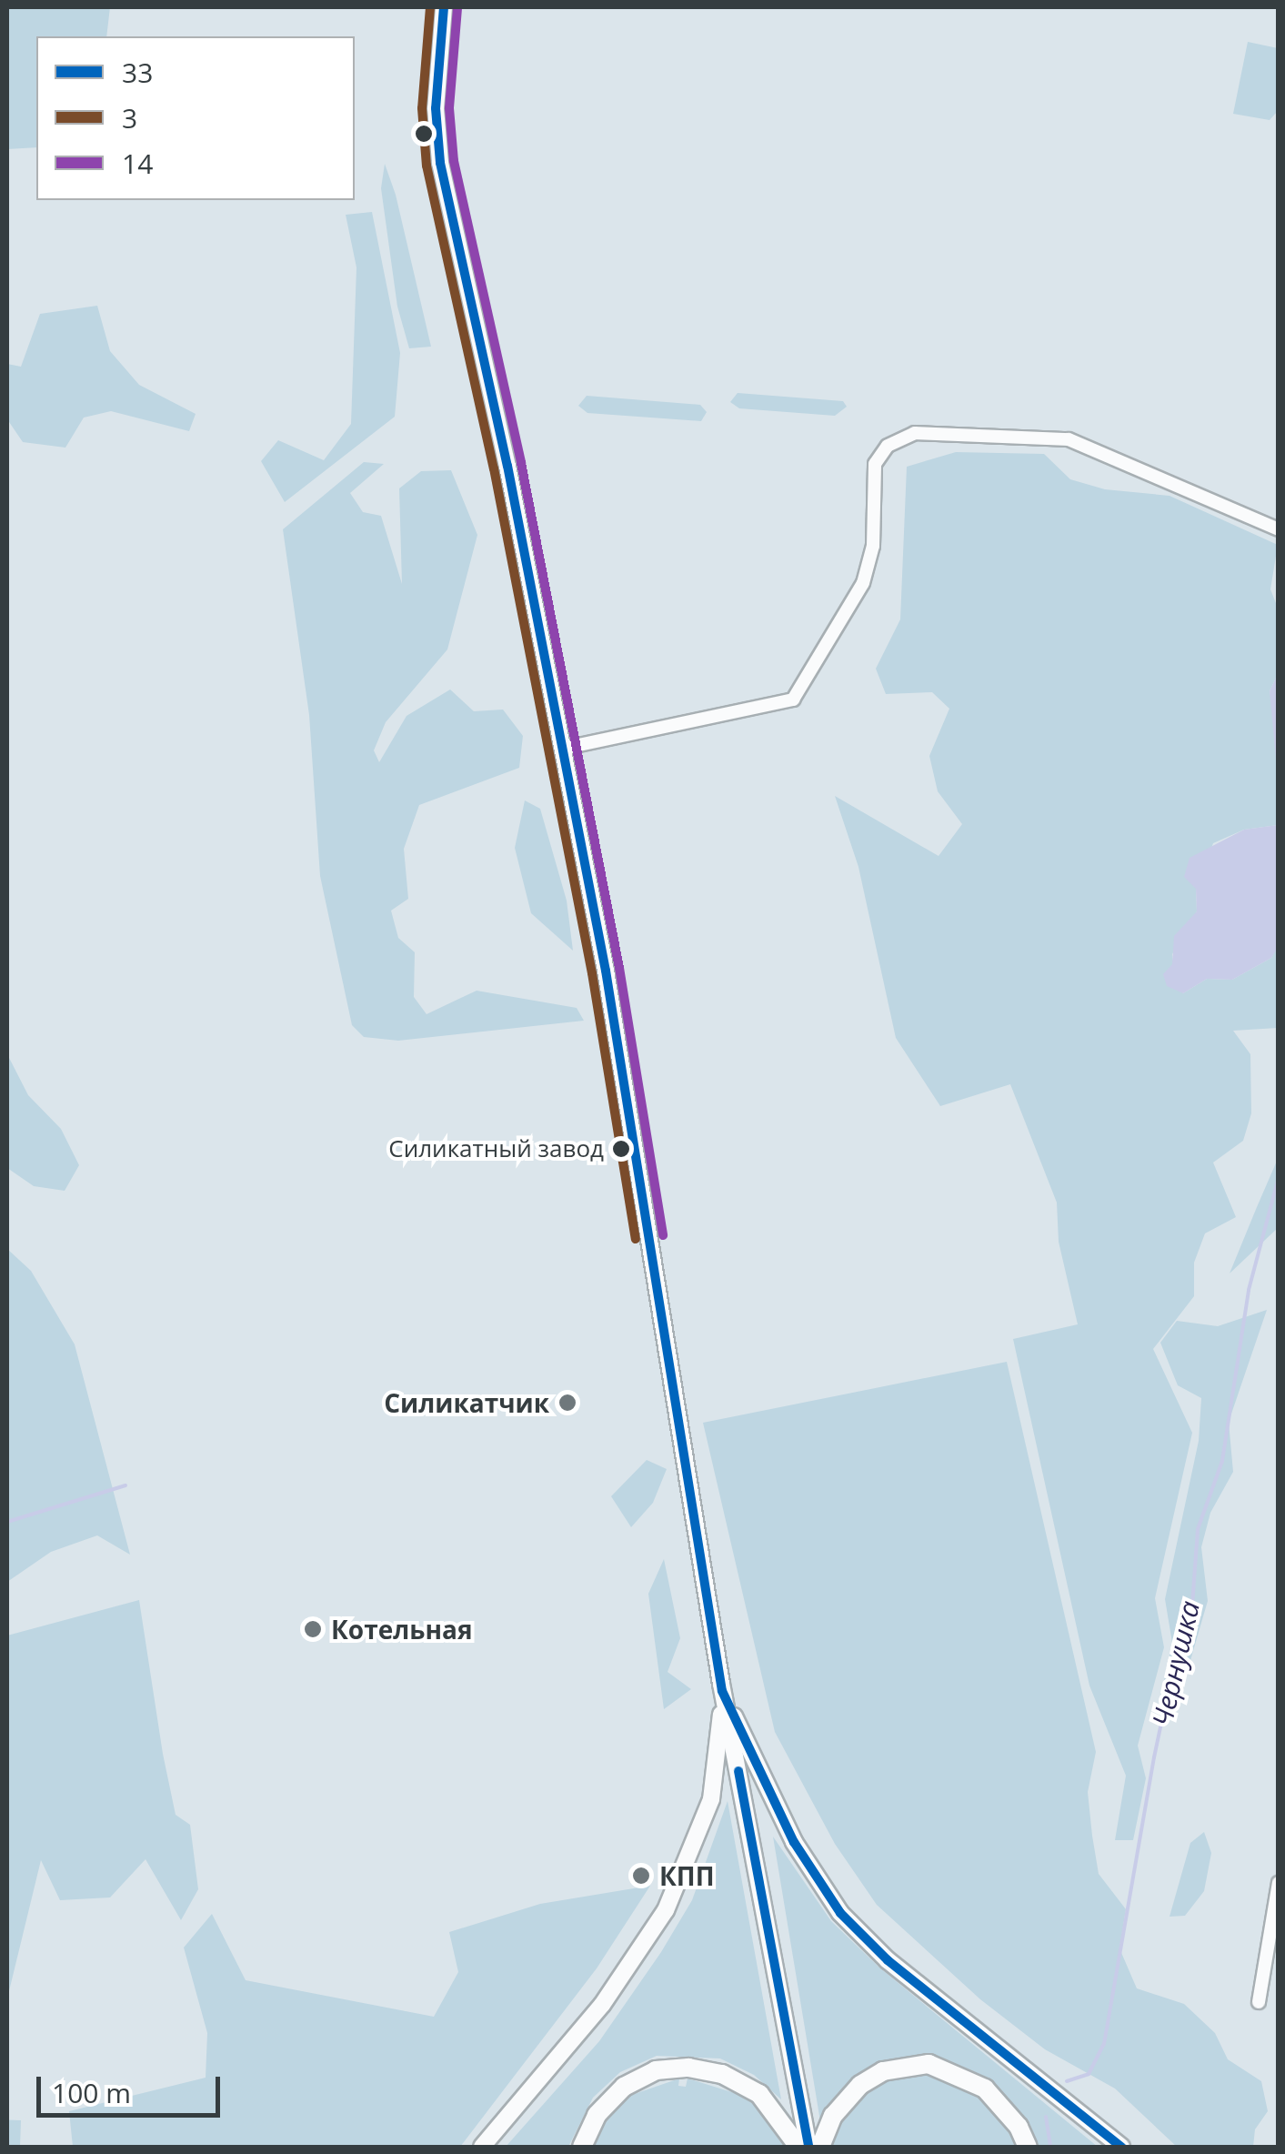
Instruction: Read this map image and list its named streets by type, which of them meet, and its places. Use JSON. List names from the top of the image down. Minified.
{"water":["Чернушка"],"places":["Силикатный завод","Силикатчик","Котельная","КПП"],"lines":["transit line 33","transit line 3","transit line 14"],"legend":["33","3","14"],"scale_bar":"100 m"}
